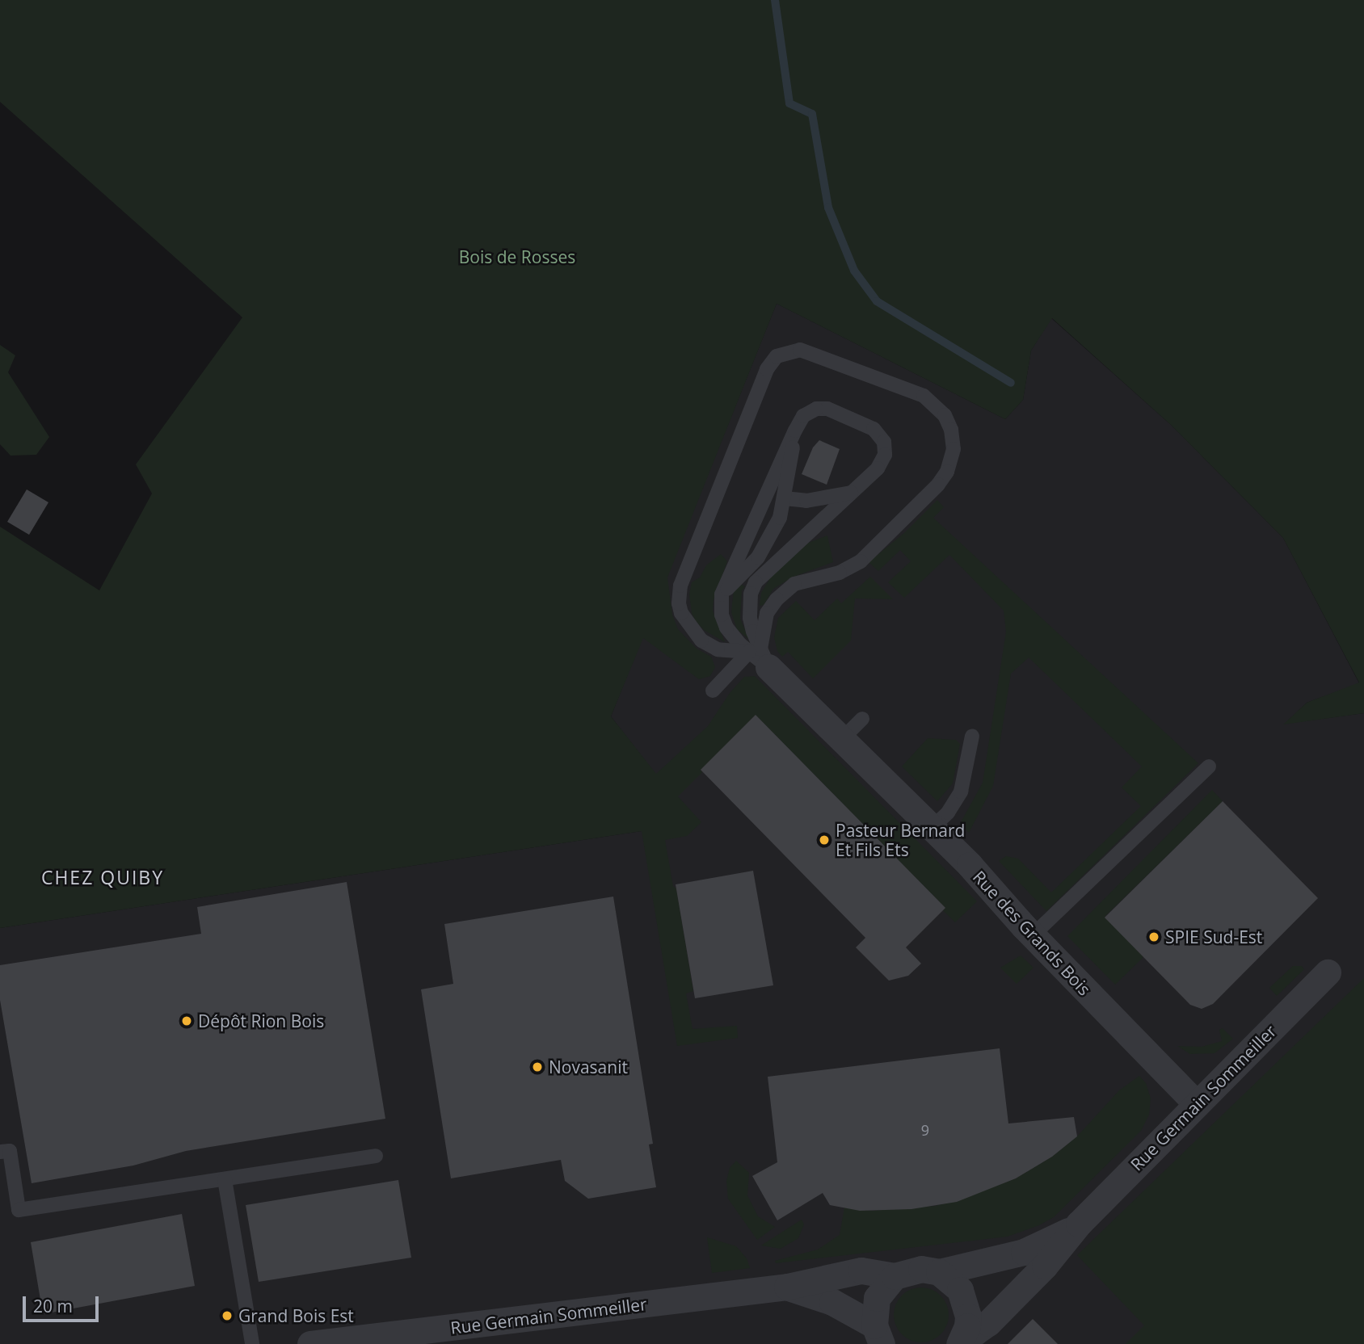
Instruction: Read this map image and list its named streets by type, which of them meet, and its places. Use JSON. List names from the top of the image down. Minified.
{"streets":{"street":["Rue des Grands Bois","Rue Germain Sommeiller"]},"crossings":[["Rue des Grands Bois","Rue Germain Sommeiller"]],"districts":["CHEZ QUIBY"],"parks":["Bois de Rosses"],"places":["Pasteur Bernard Et Fils Ets","SPIE Sud-Est","Dépôt Rion Bois","Novasanit","Grand Bois Est"],"house_numbers":["9"],"scale_bar":"20 m"}
